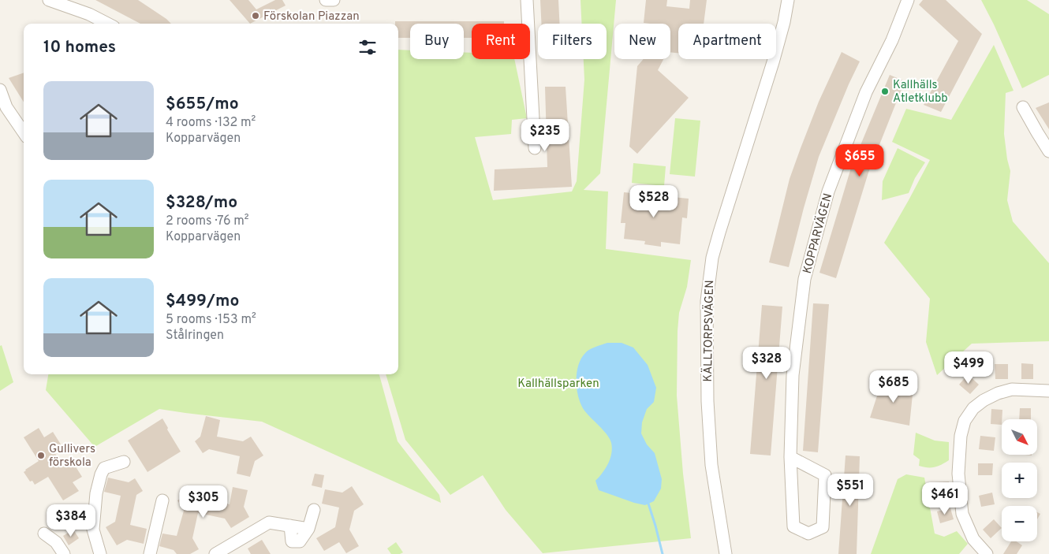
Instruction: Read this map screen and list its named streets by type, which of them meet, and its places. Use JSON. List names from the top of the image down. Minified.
{"streets":{"street":["KOPPARVÄGEN","KÄLLTORPSVÄGEN"]},"parks":["Kallhällsparken"],"places":["Förskolan Piazzan","Kallhälls Atletklubb","Gullivers förskola"],"north":"bottom right","page":{"chip":["Buy","Rent","Filters","New","Apartment"],"heading":"10 homes","list":[{"name":"$655/mo","note":"4 rooms · 132 m² · Kopparvägen"},{"name":"$328/mo","note":"2 rooms · 76 m² · Kopparvägen"},{"name":"$499/mo","note":"5 rooms · 153 m² · Stålringen"}],"price":["$235","$655","$528","$328","$499","$685","$551","$461","$305","$384"],"map_buttons":["+","−"]}}
